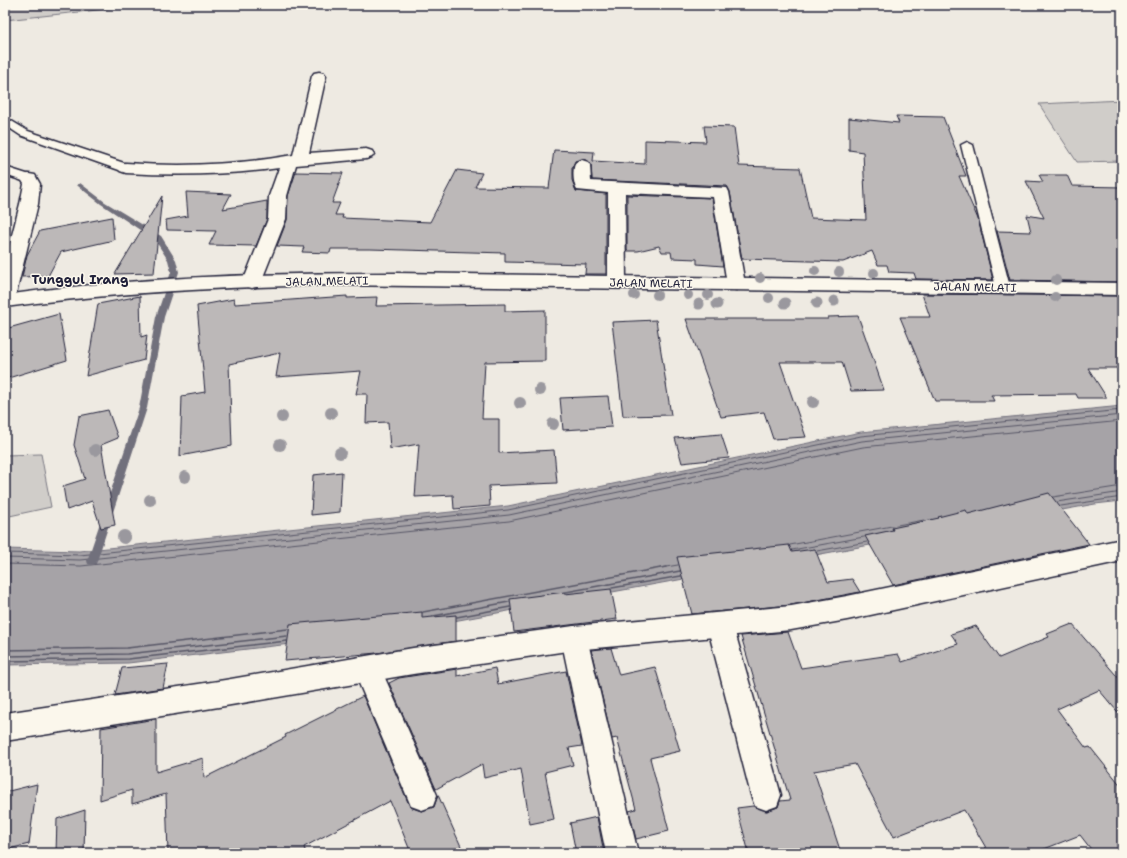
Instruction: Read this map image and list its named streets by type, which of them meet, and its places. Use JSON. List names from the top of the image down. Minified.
{"streets":{"street":["JALAN MELATI"]},"districts":["Tunggul Irang"]}
